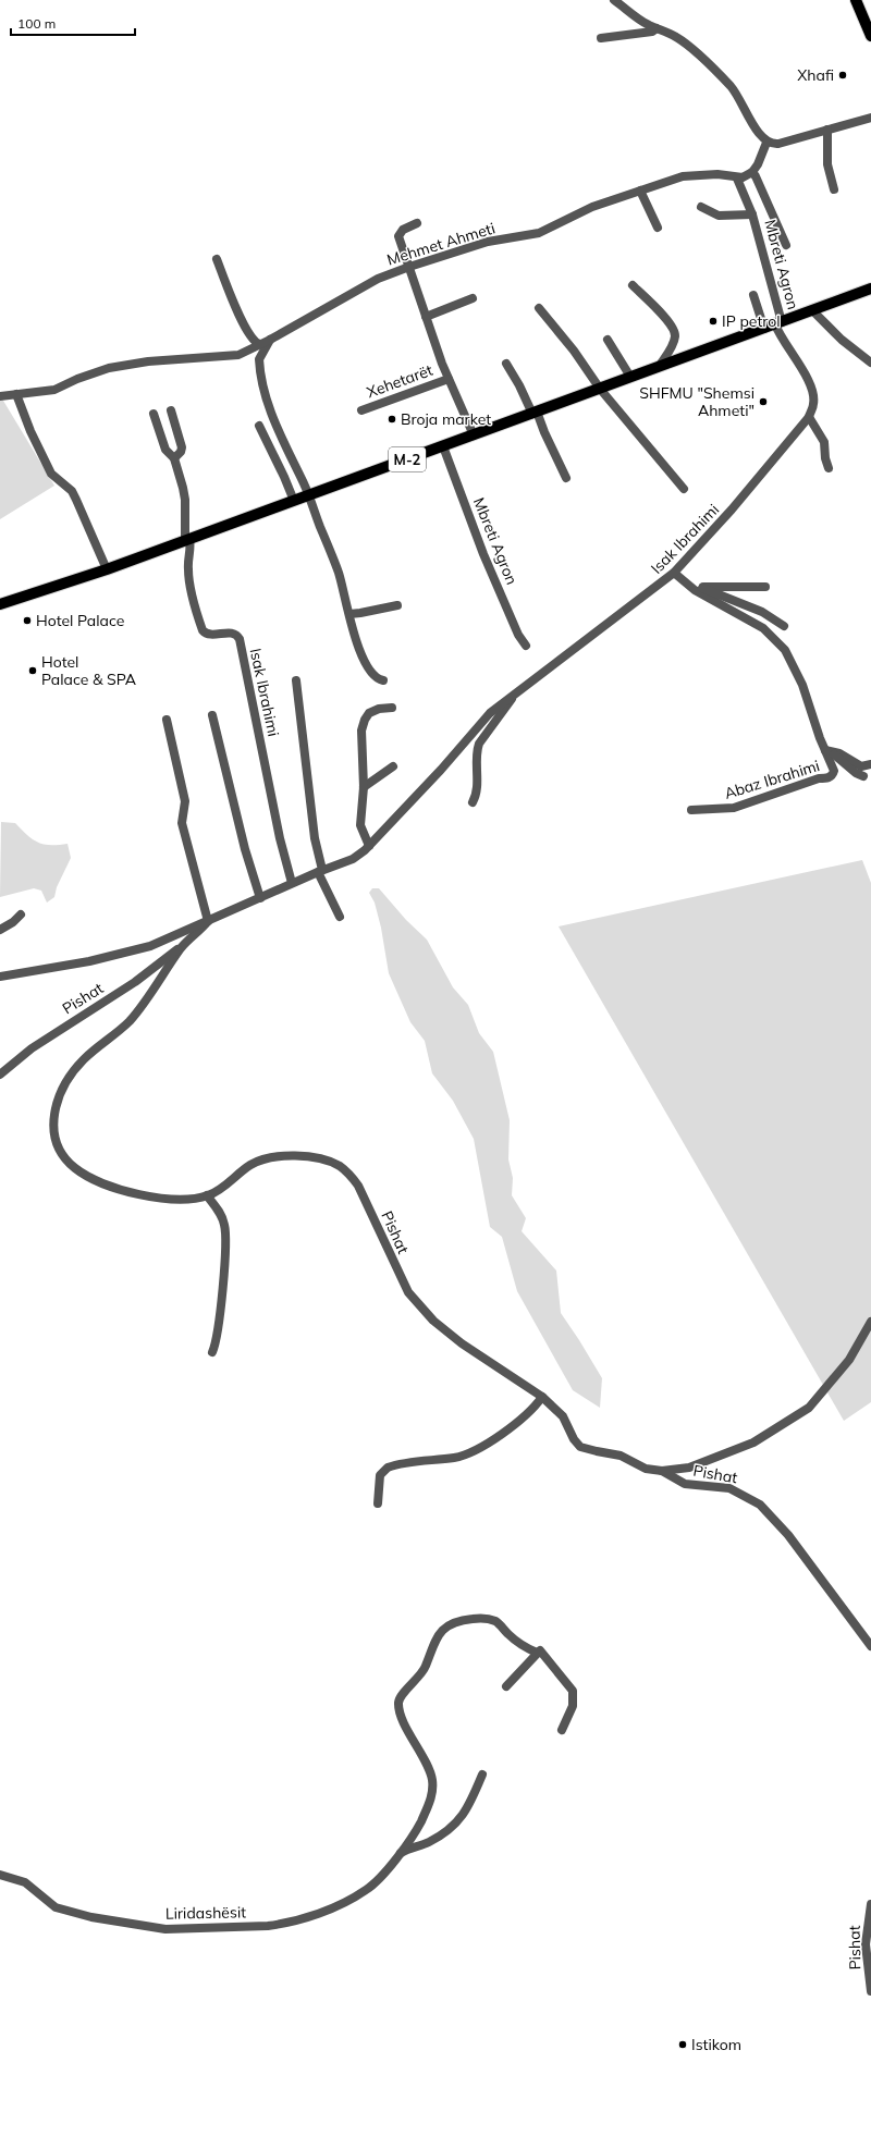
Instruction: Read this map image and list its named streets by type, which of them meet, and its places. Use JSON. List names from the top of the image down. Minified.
{"streets":{"main road":["Mbreti Agron","M-2"],"street":["Mehmet Ahmeti","Xehetarët","Isak Ibrahimi","Abaz Ibrahimi","Pishat","Liridashësit"]},"crossings":[["Mehmet Ahmeti","Mbreti Agron"],["Mehmet Ahmeti","Xehetarët"],["Mbreti Agron","Xehetarët"],["Mbreti Agron","M-2"],["Mbreti Agron","Isak Ibrahimi"],["Isak Ibrahimi","Abaz Ibrahimi"],["Isak Ibrahimi","Pishat"]],"places":["Xhafi","IP petrol","SHFMU \"Shemsi Ahmeti\"","Broja market","Hotel Palace","Hotel Palace & SPA","Istikom"],"scale_bar":"100 m"}
